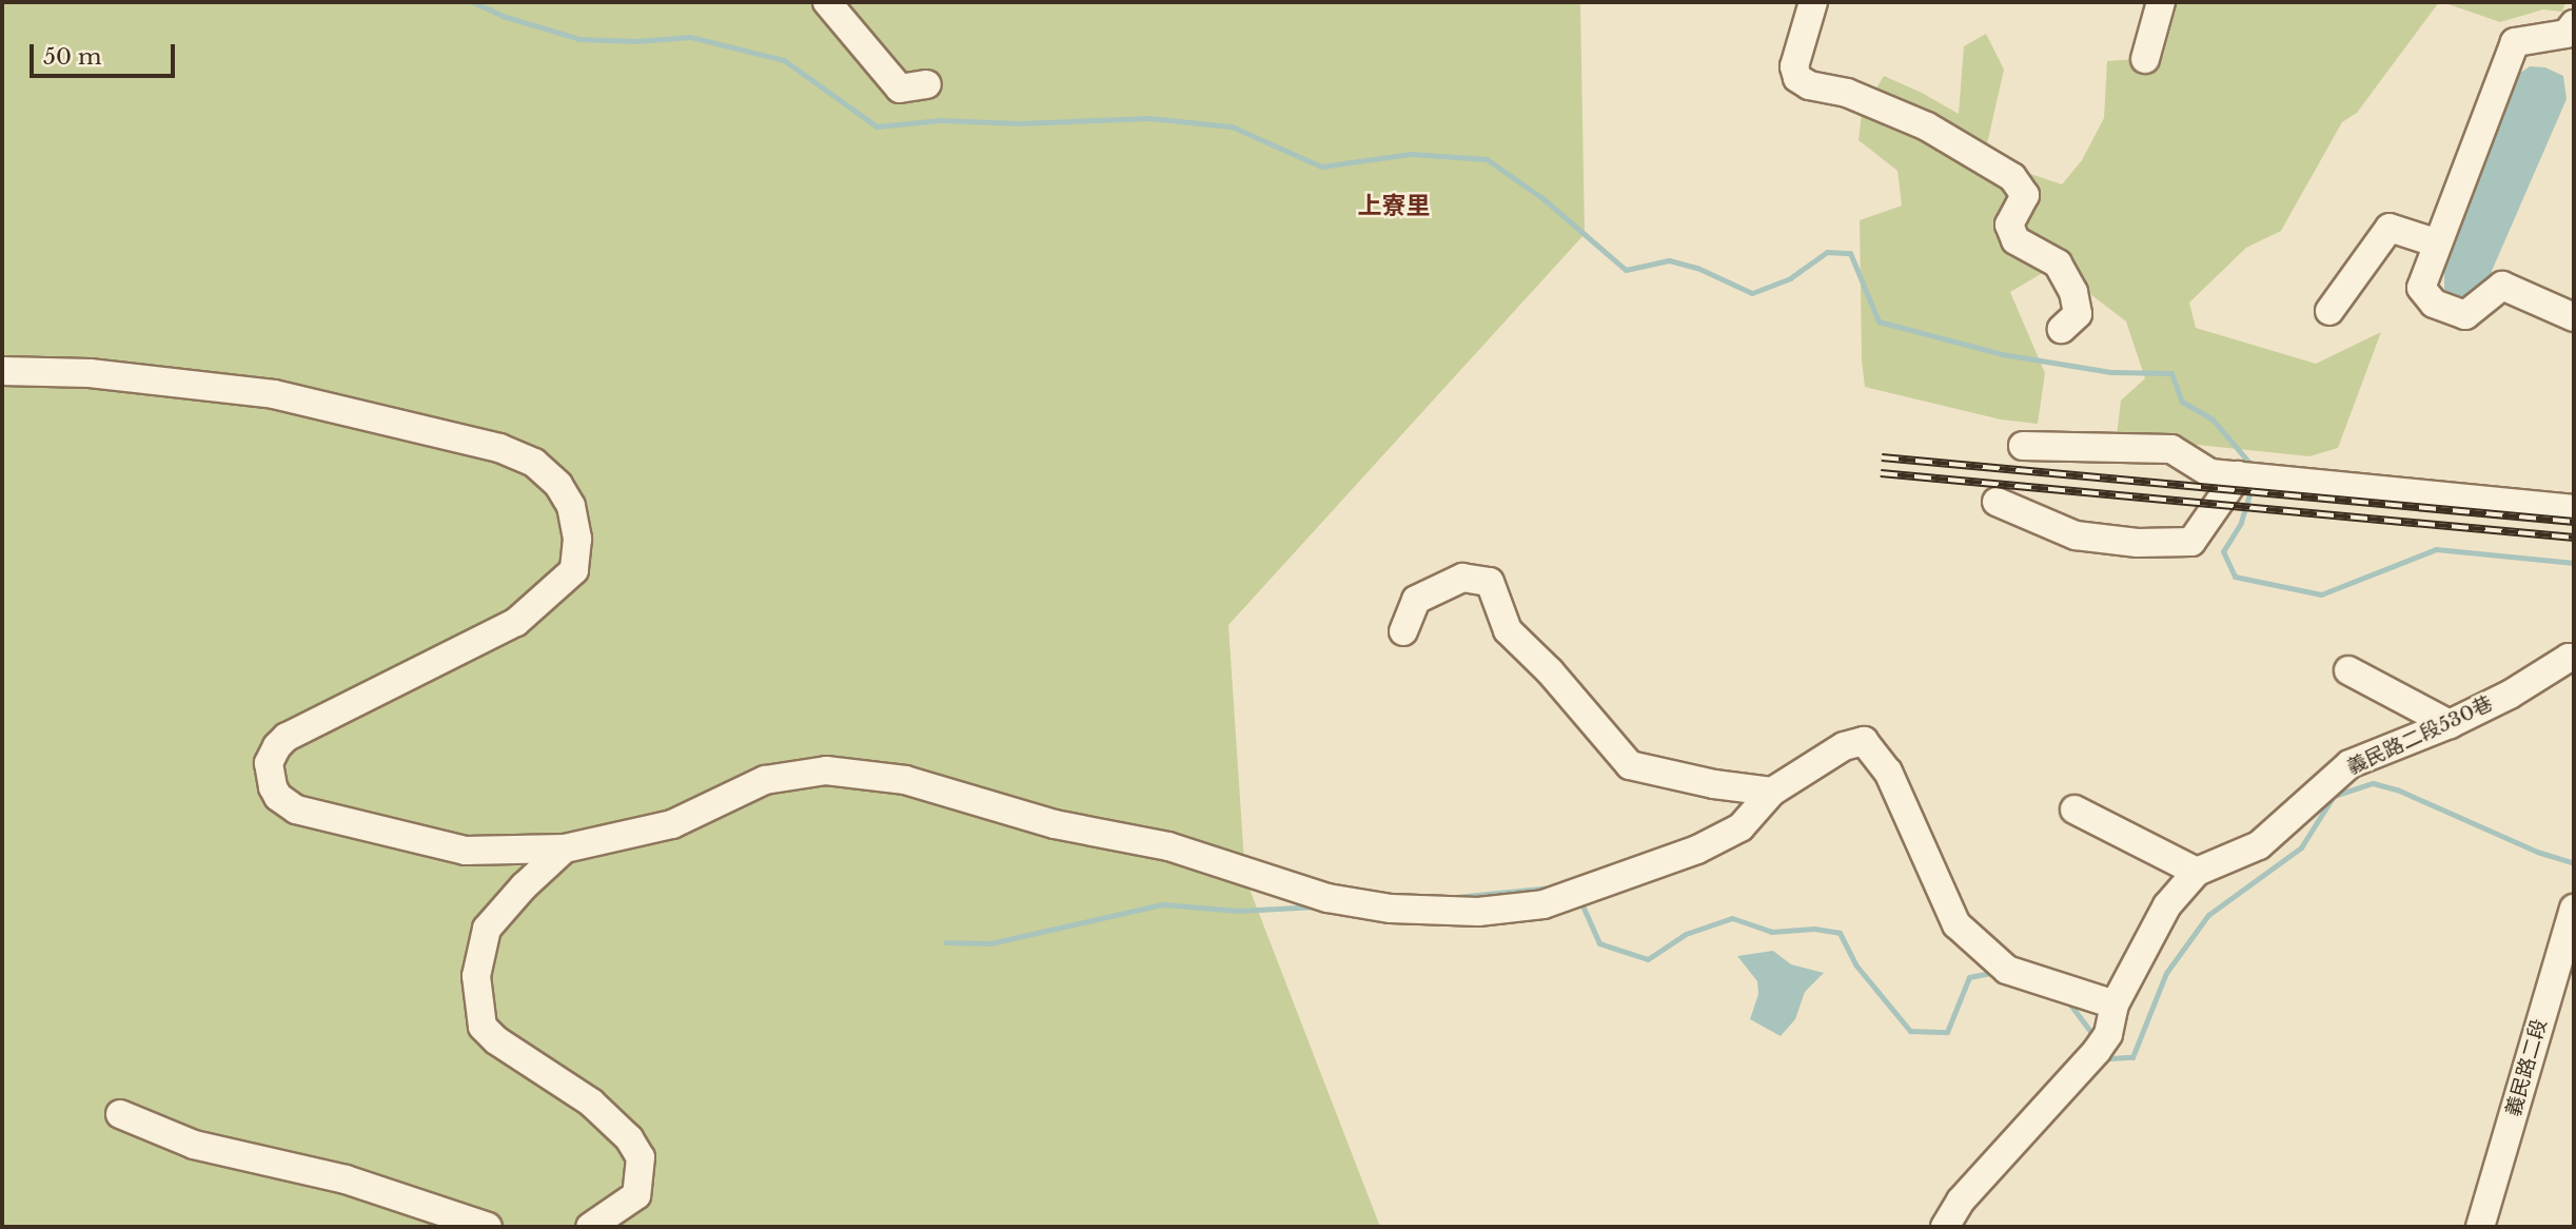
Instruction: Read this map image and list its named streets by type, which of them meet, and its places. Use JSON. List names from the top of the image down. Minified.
{"streets":{"street":["義民路二段530巷","義民路二段"]},"districts":["上寮里"],"scale_bar":"50 m"}
